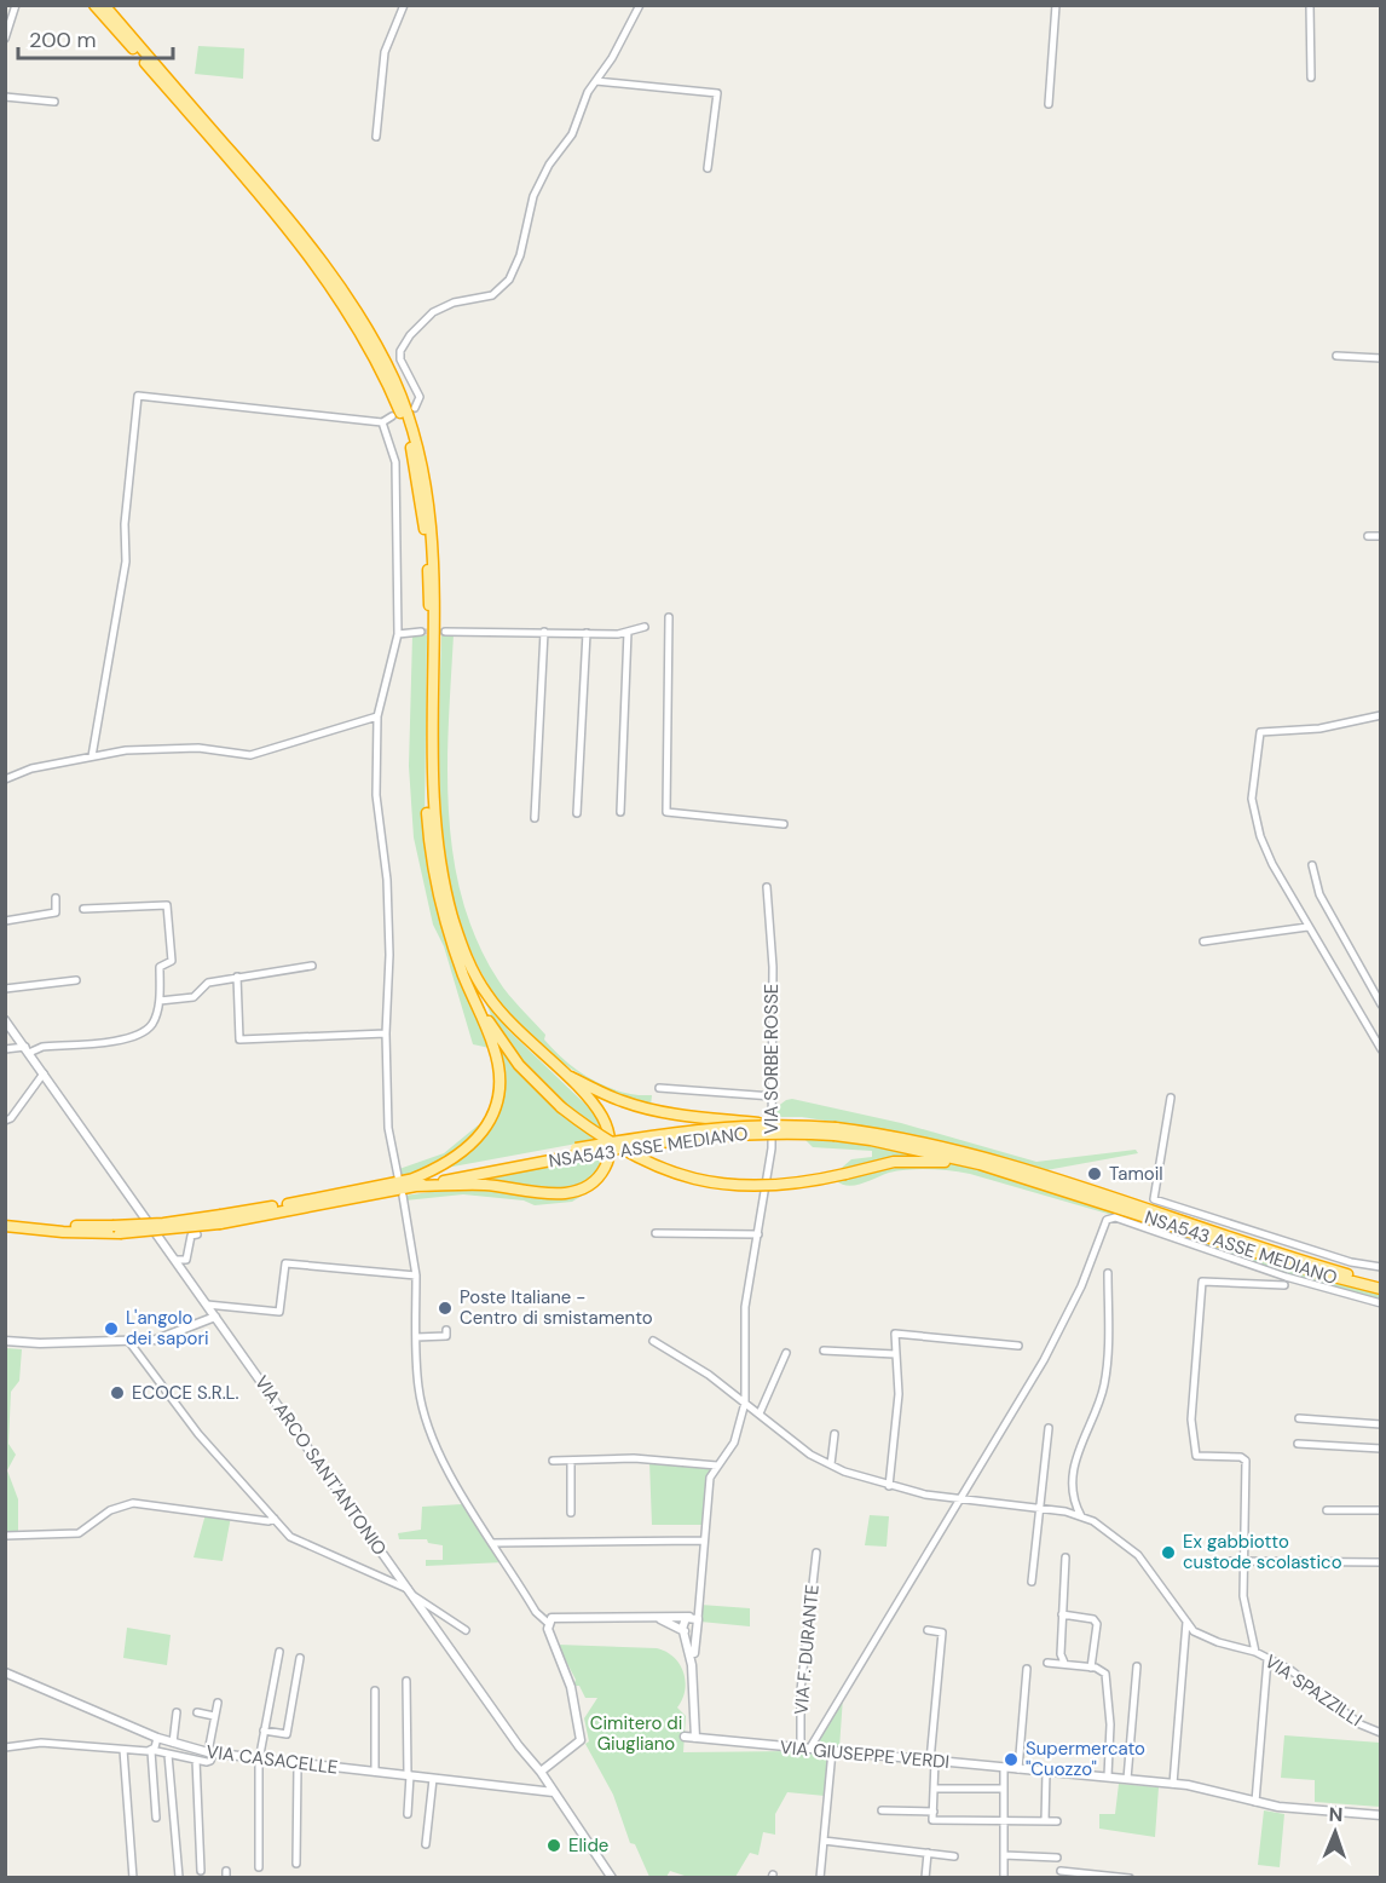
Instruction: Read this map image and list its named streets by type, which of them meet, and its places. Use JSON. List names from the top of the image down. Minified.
{"streets":{"highway":["NSA543 ASSE MEDIANO"],"street":["VIA SORBE ROSSE","VIA ARCO SANT'ANTONIO","VIA F. DURANTE","VIA SPAZZILLI","VIA GIUSEPPE VERDI","VIA CASACELLE"]},"crossings":[["VIA ARCO SANT'ANTONIO","VIA CASACELLE"],["VIA F. DURANTE","VIA GIUSEPPE VERDI"]],"parks":["Cimitero di Giugliano"],"places":["Tamoil","Poste Italiane - Centro di smistamento","L'angolo dei sapori","ECOCE S.R.L.","Ex gabbiotto custode scolastico","Supermercato \"Cuozzo\"","Elide"],"scale_bar":"200 m","north":"top"}
